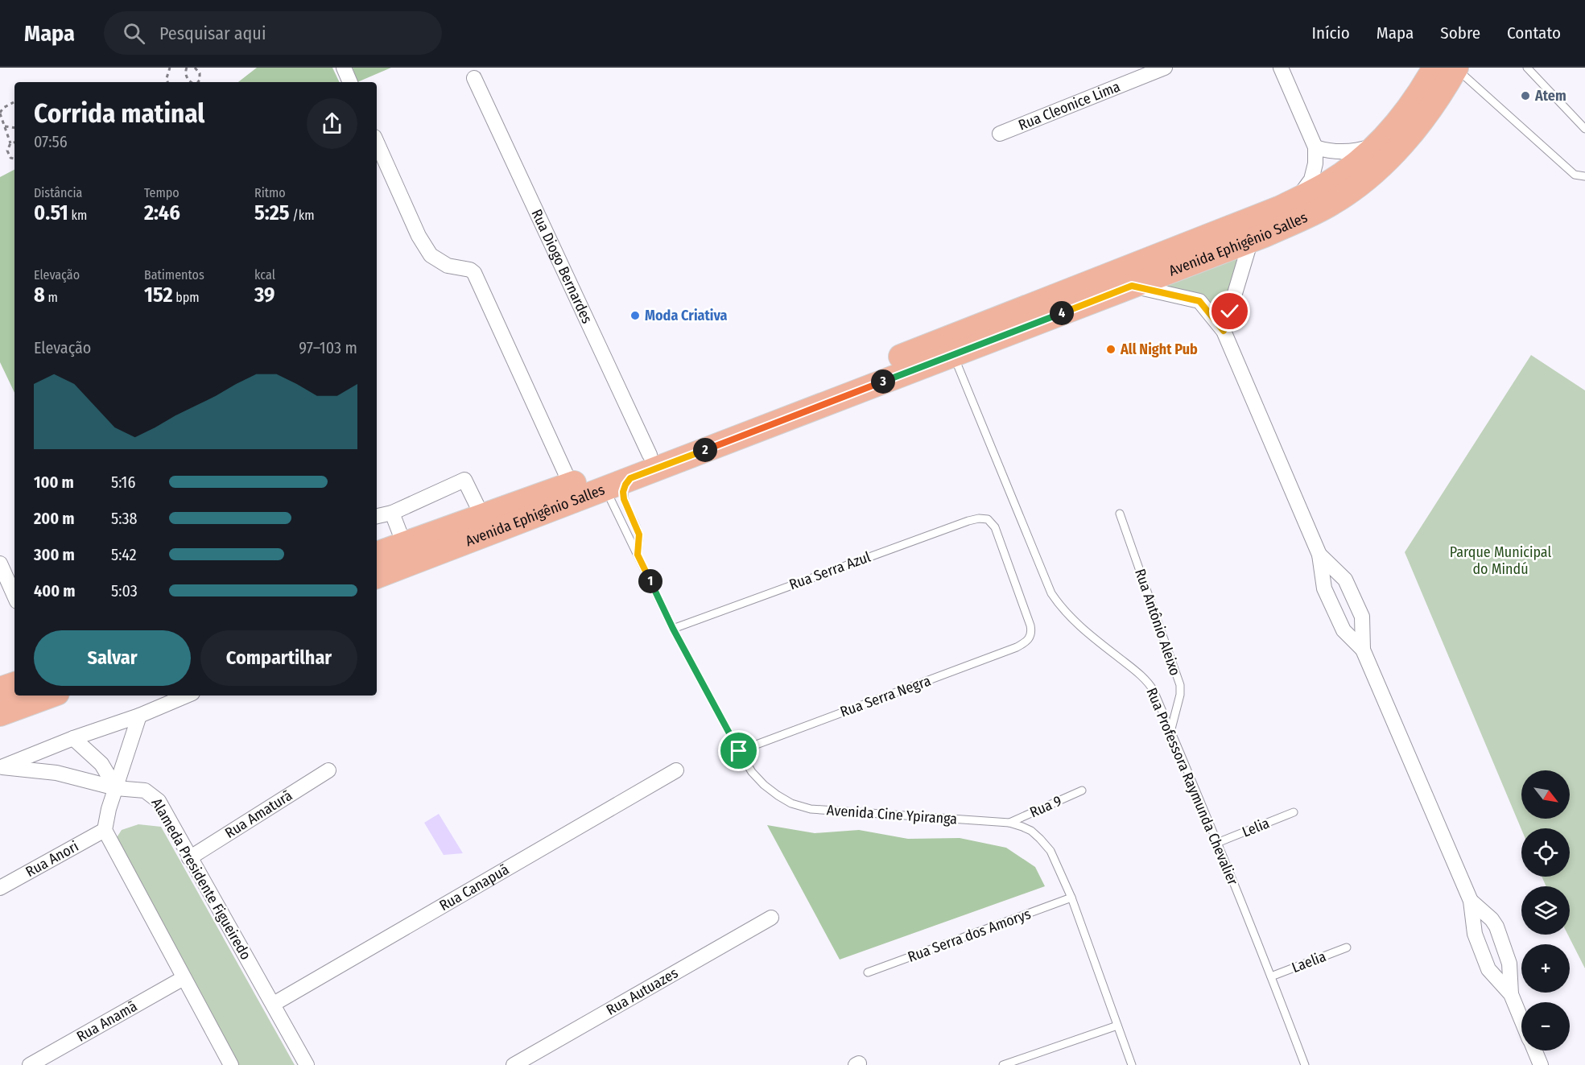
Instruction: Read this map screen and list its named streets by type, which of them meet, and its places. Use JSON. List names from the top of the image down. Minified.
{"streets":{"main road":["Avenida Ephigênio Salles"],"street":["Rua Cleonice Lima","Rua Diogo Bernardes","Rua Amaturã","Rua Anori","Alameda Presidente Figueiredo","Rua Canapuã","Rua Autuazes","Rua Anamã"],"lane":["Rua Serra Azul","Rua Antônio Aleixo","Rua Serra Negra","Rua Professora Raymunda Chevalier","Rua 9","Avenida Cine Ypiranga","Lelia","Rua Serra dos Amorys","Laelia"]},"crossings":[["Avenida Ephigênio Salles","Rua Diogo Bernardes"],["Avenida Ephigênio Salles","Rua Professora Raymunda Chevalier"],["Avenida Ephigênio Salles","Avenida Cine Ypiranga"],["Rua Serra Azul","Rua Serra Negra"],["Rua Serra Azul","Avenida Cine Ypiranga"],["Rua Antônio Aleixo","Rua Professora Raymunda Chevalier"],["Rua Serra Negra","Avenida Cine Ypiranga"],["Rua Professora Raymunda Chevalier","Lelia"],["Rua Professora Raymunda Chevalier","Laelia"],["Rua 9","Avenida Cine Ypiranga"],["Rua Amaturã","Alameda Presidente Figueiredo"],["Avenida Cine Ypiranga","Rua Serra dos Amorys"],["Alameda Presidente Figueiredo","Rua Canapuã"]],"parks":["Parque Municipal do Mindú"],"places":["Atem","Moda Criativa","All Night Pub"],"north":"bottom right","page":{"header":"Mapa","search":"Pesquisar aqui","nav":["Início","Mapa","Sobre","Contato"],"heading":["Corrida matinal","07:56"],"stats":[["Distância","0.51 km"],["Tempo","2:46"],["Ritmo","5:25 /km"],["Elevação","8 m"],["Batimentos","152 bpm"],["kcal","39"]],"pins":["4","3","2","1"],"chart":["Elevação","97–103 m"],"list":[{"name":"100 m","note":"5:16"},{"name":"200 m","note":"5:38"},{"name":"300 m","note":"5:42"},{"name":"400 m","note":"5:03"}],"buttons":["Salvar","Compartilhar"],"map_buttons":["+","−"]}}
